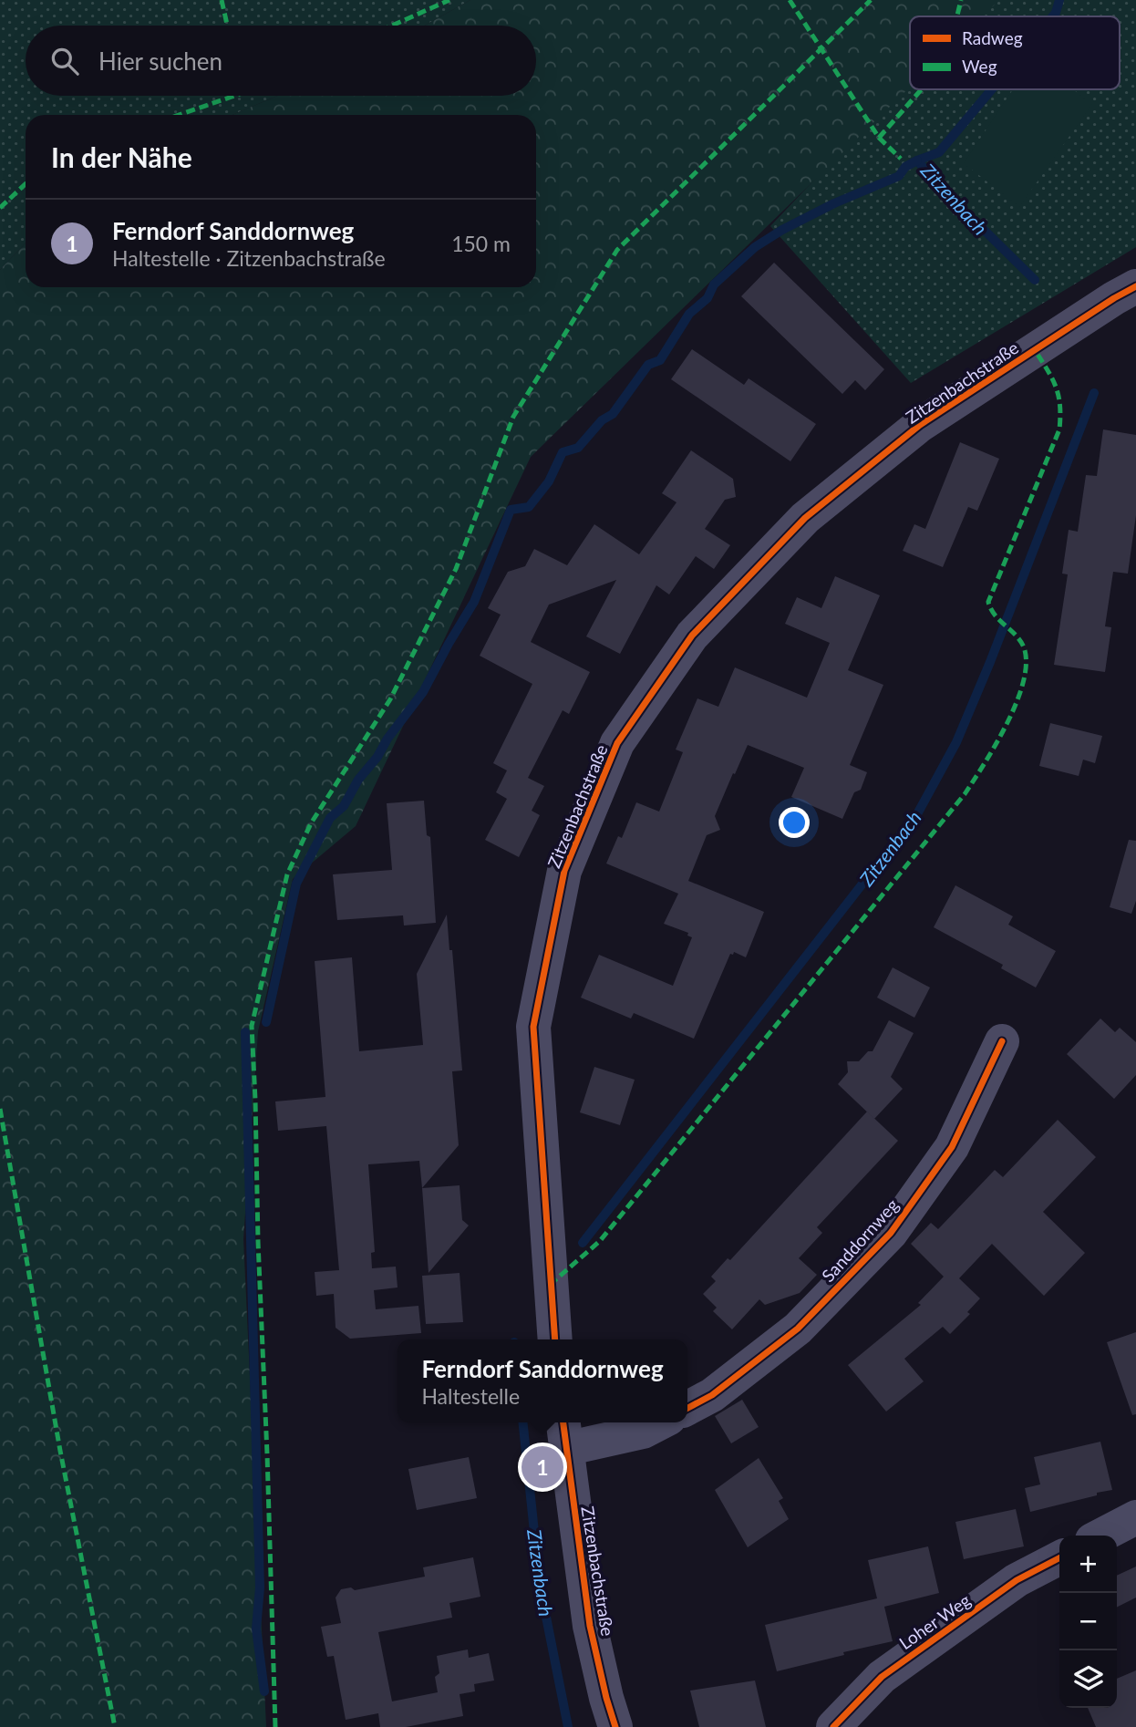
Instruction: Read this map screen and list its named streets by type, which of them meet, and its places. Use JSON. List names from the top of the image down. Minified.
{"streets":{"street":["Zitzenbachstraße","Sanddornweg","Loher Weg"]},"water":["Zitzenbach"],"legend":["Radweg","Weg"],"page":{"search":"Hier suchen","heading":"In der Nähe","list":[{"mark":"1","name":"Ferndorf Sanddornweg","note":"Haltestelle · Zitzenbachstraße","value":"150 m"}],"popup":["Ferndorf Sanddornweg","Haltestelle"],"pins":"1","map_buttons":["+","−"]}}
